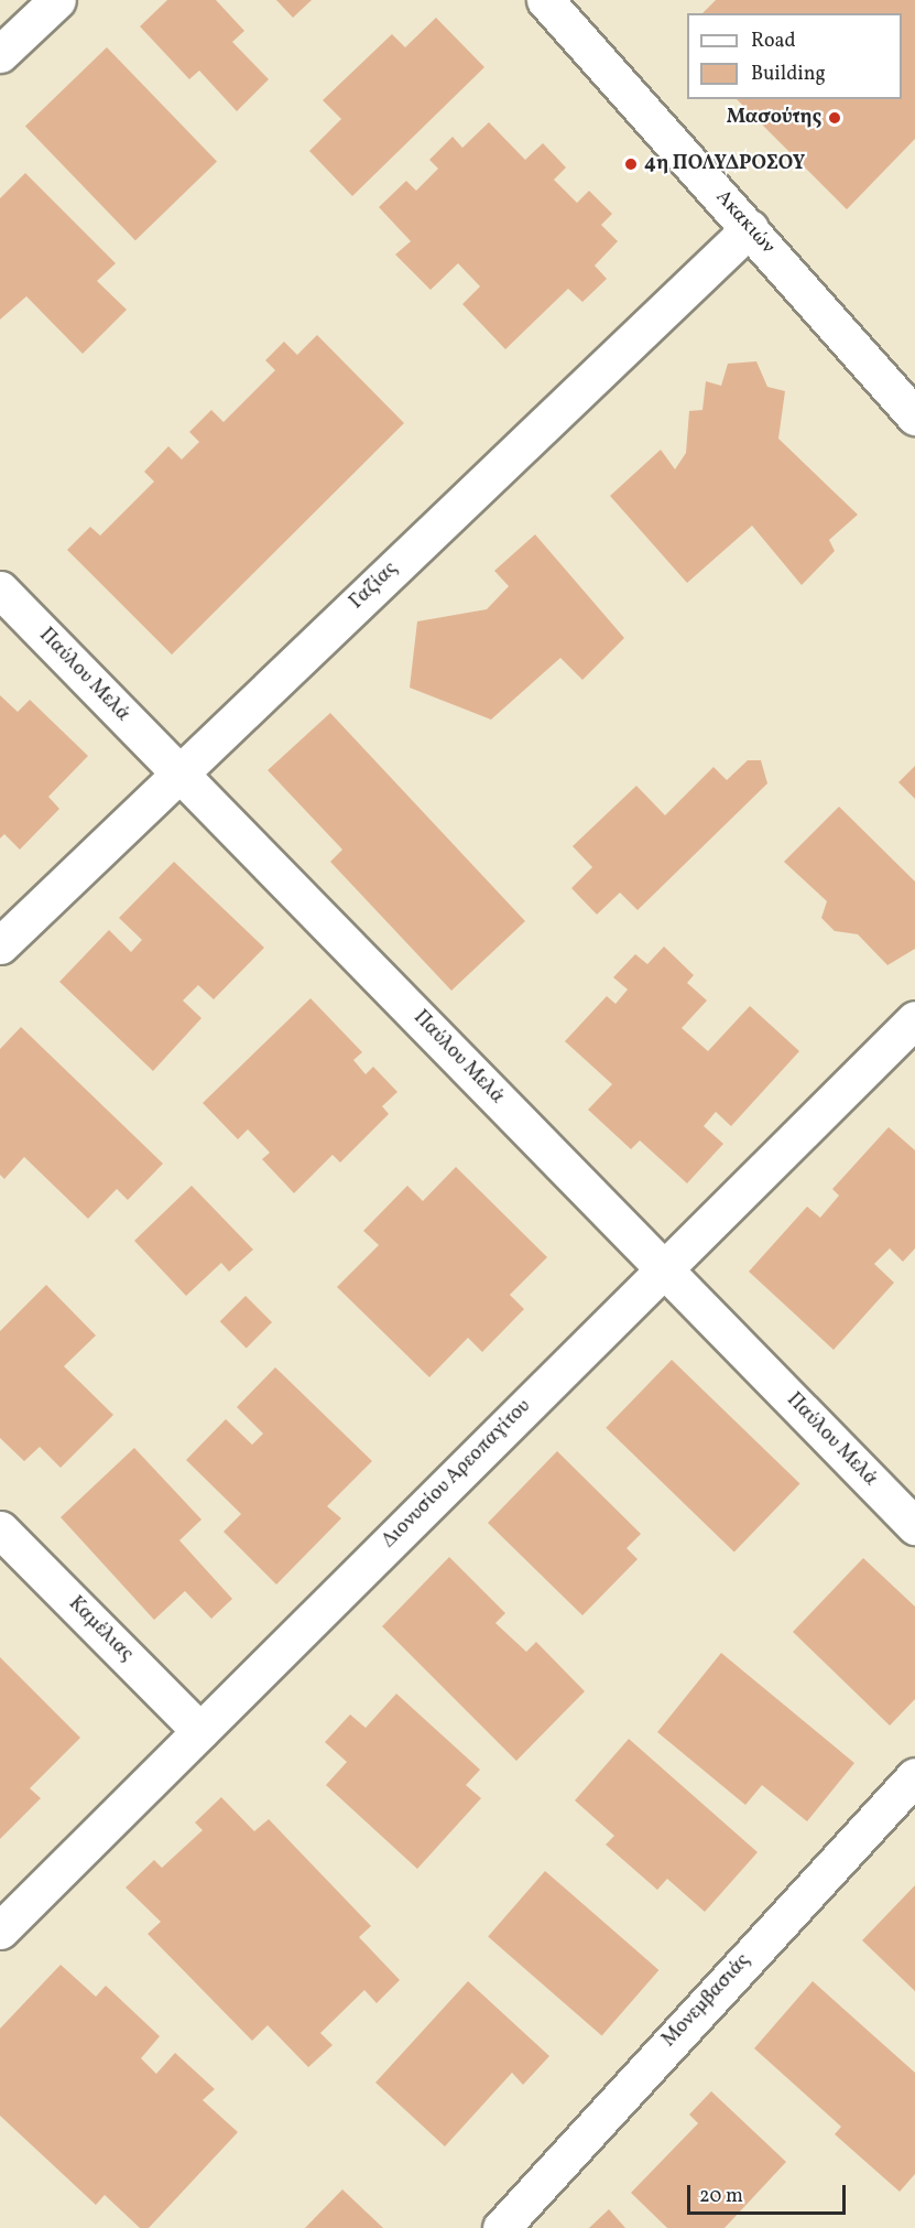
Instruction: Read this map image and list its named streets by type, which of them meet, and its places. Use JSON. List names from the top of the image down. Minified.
{"streets":{"street":["Ακακιών","Γαζίας","Παύλου Μελά","Διονυσίου Αρεοπαγίτου","Καμέλιας","Μονεμβασιάς"]},"crossings":[["Ακακιών","Γαζίας"],["Γαζίας","Παύλου Μελά"],["Παύλου Μελά","Διονυσίου Αρεοπαγίτου"],["Διονυσίου Αρεοπαγίτου","Καμέλιας"]],"places":["Μασούτης","4η ΠΟΛΥΔΡΟΣΟΥ"],"legend":["Road","Building"],"scale_bar":"20 m"}
